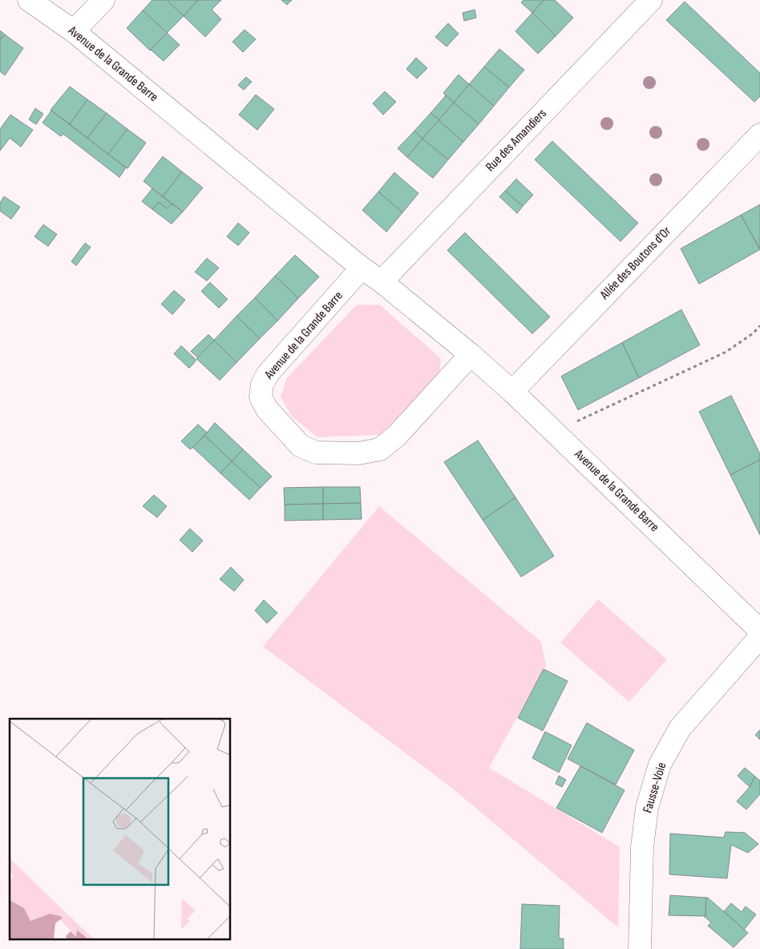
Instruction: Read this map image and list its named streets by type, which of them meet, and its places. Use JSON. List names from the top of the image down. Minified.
{"streets":{"street":["Avenue de la Grande Barre","Rue des Amandiers","Allée des Boutons d'Or","Fausse-Voie"]},"crossings":[["Avenue de la Grande Barre","Rue des Amandiers"],["Avenue de la Grande Barre","Allée des Boutons d'Or"]]}
